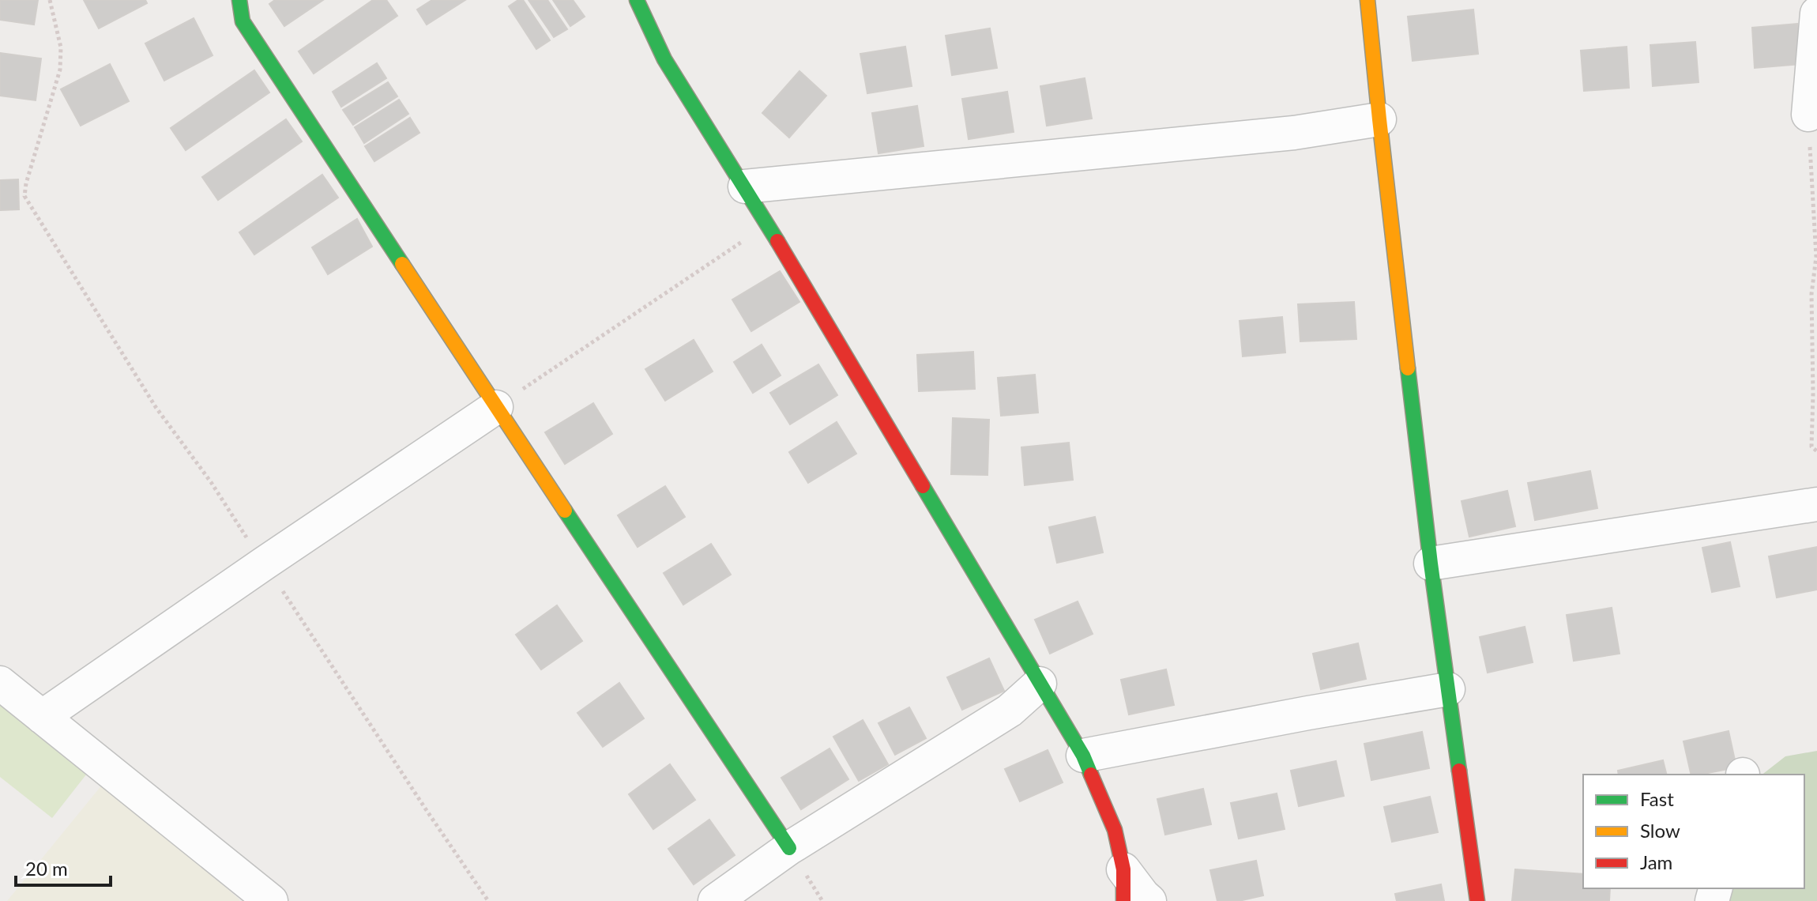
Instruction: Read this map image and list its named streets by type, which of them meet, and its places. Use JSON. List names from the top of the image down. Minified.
{"legend":["Fast","Slow","Jam"],"scale_bar":"20 m"}
